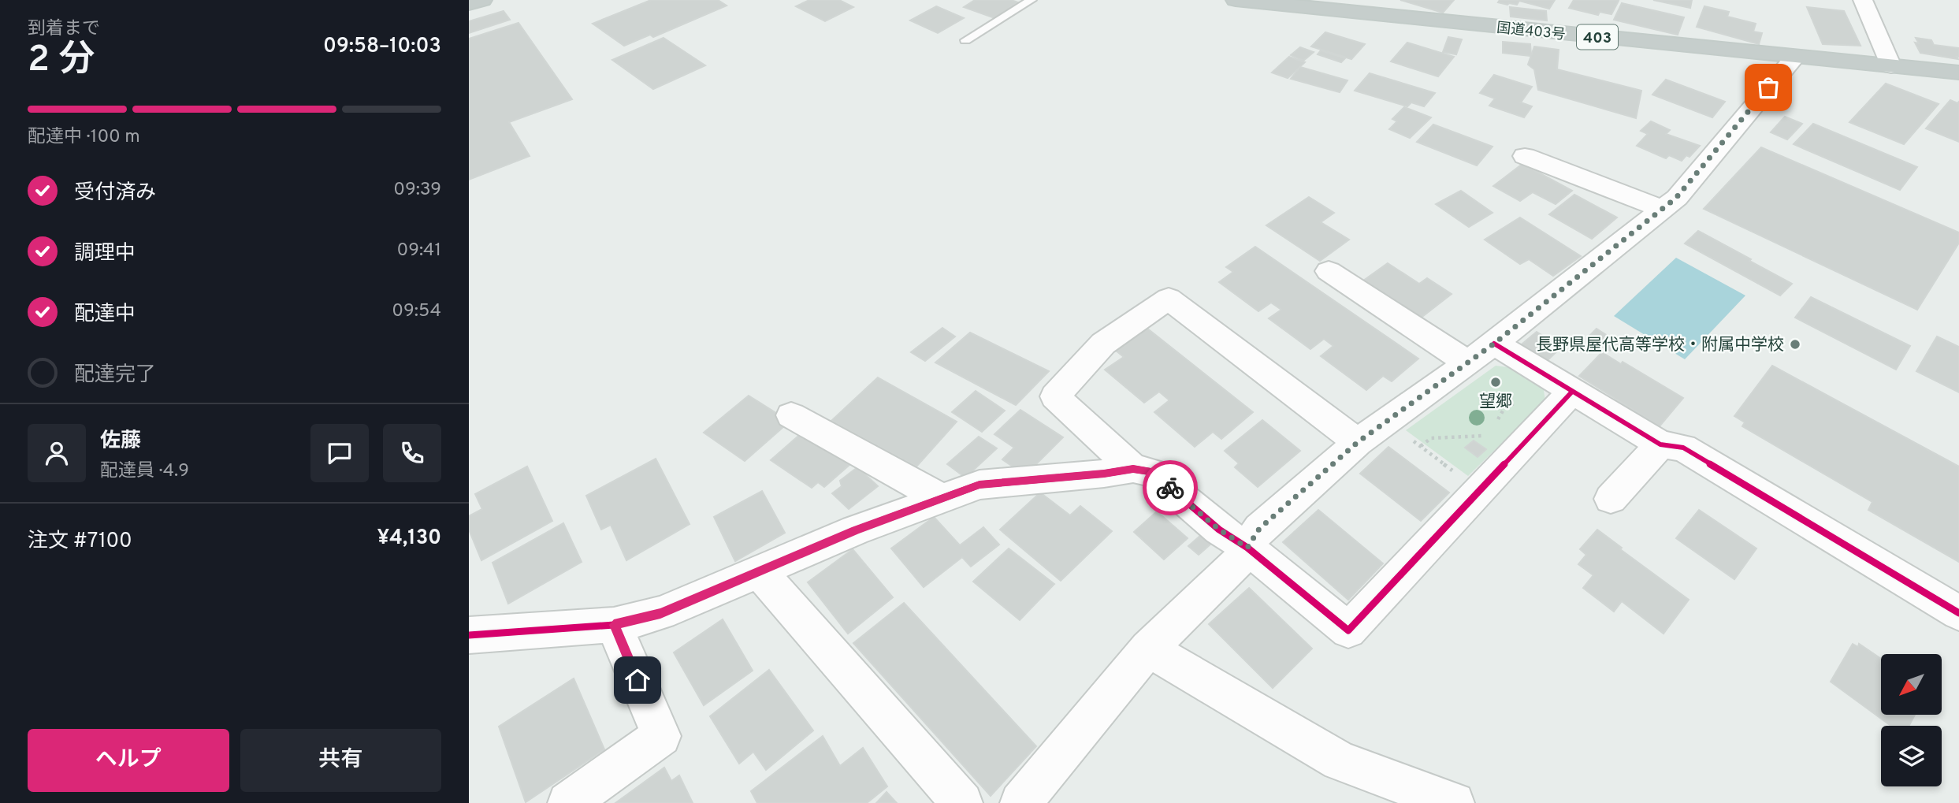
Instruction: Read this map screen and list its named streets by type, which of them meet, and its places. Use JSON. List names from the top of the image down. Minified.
{"streets":{"highway":["国道403号","403"]},"places":["長野県屋代高等学校・附属中学校","望郷"],"north":"bottom left","page":{"heading":["2 分","到着まで","09:58–10:03"],"panel":["佐藤","配達員 · 4.9","注文 #7100","¥4,130"],"bar":"配達中 · 100 m","list":[["受付済み","09:39"],["調理中","09:41"],["配達中","09:54"],"配達完了"],"buttons":["ヘルプ","共有"]}}
